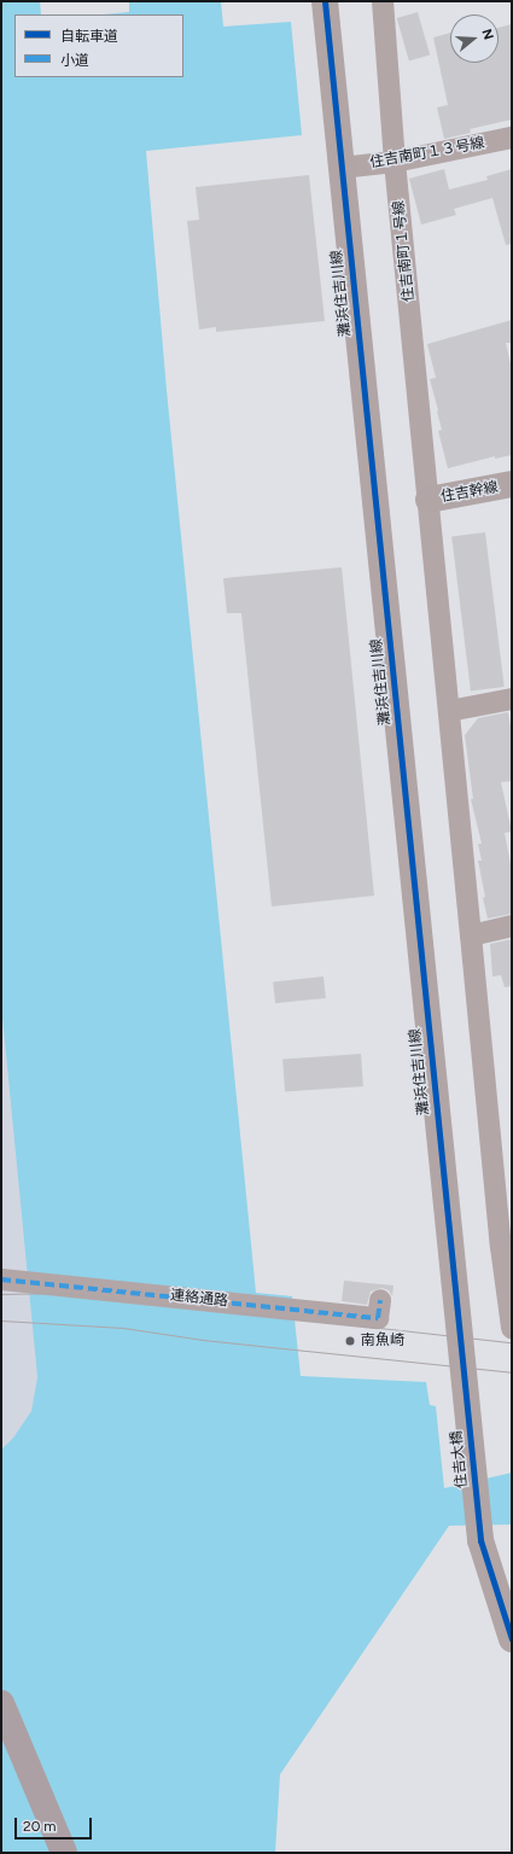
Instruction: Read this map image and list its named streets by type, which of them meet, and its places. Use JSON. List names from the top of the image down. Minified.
{"streets":{"street":["住吉南町１３号線","住吉南町１号線","灘浜住吉川線","住吉幹線","連絡通路","住𠮷大橋"]},"crossings":[["住吉南町１３号線","住吉南町１号線"],["住吉南町１３号線","灘浜住吉川線"],["住吉南町１号線","住吉幹線"],["灘浜住吉川線","住𠮷大橋"]],"places":["南魚崎"],"legend":["自転車道","小道"],"scale_bar":"20 m","north":"right"}
